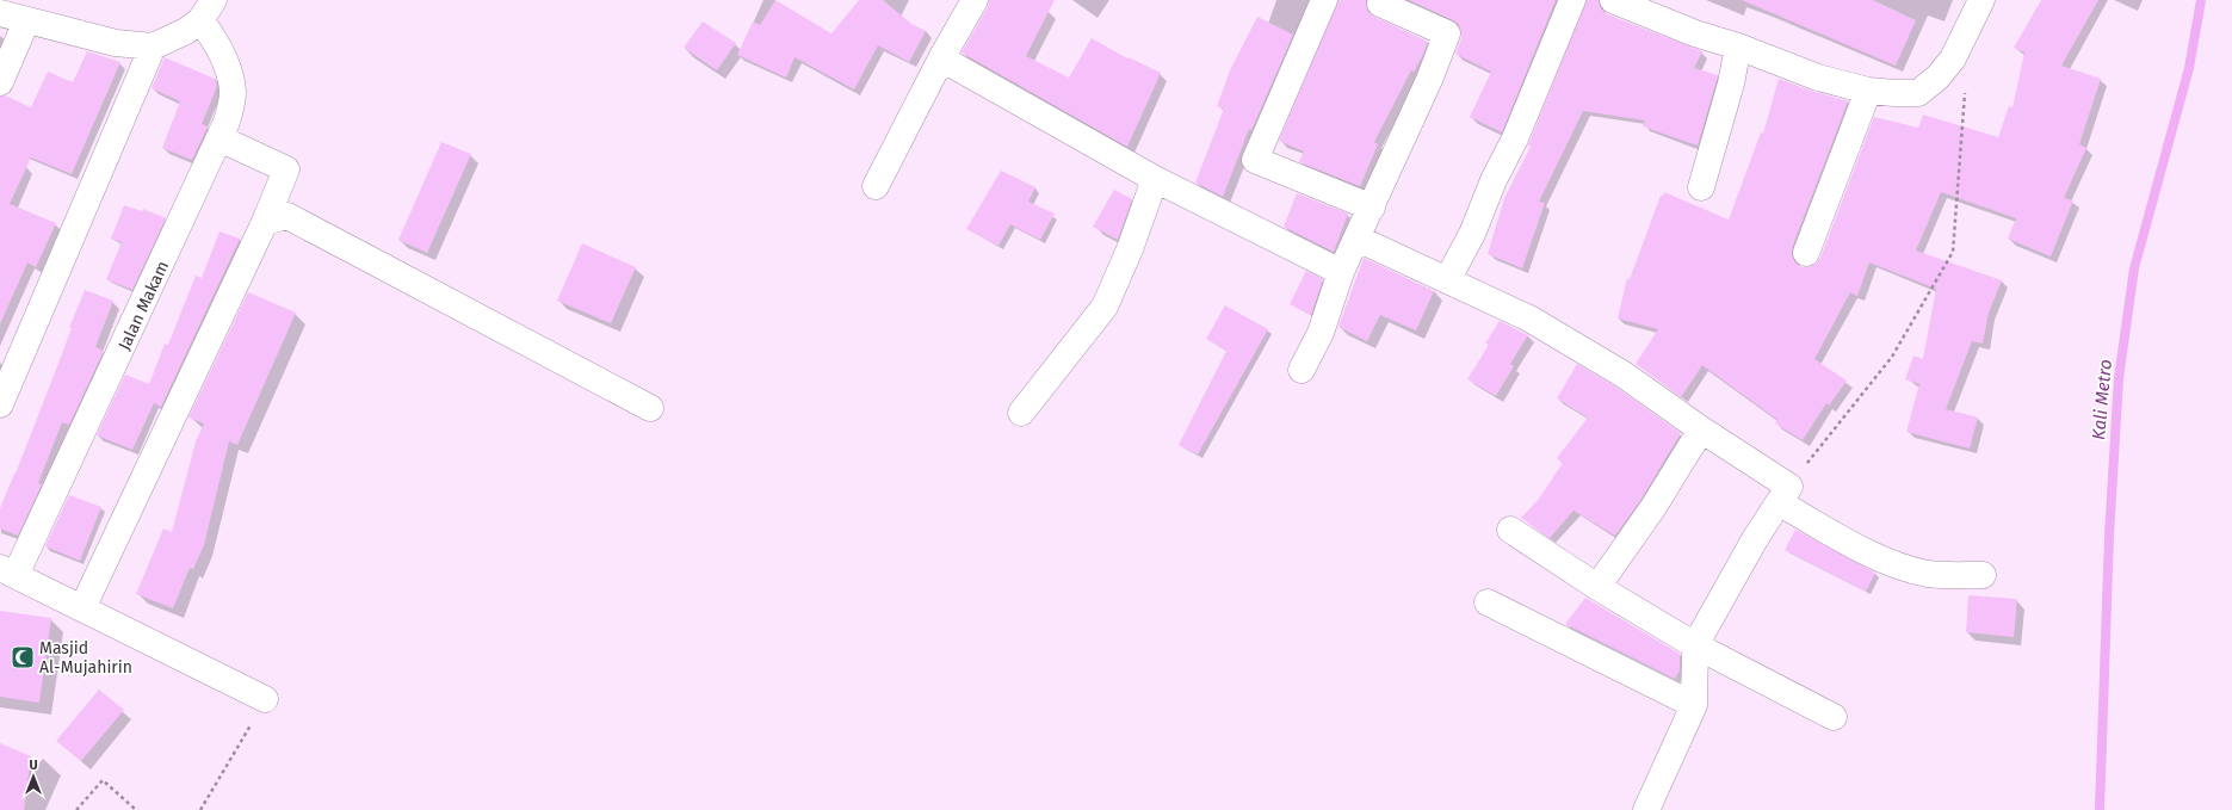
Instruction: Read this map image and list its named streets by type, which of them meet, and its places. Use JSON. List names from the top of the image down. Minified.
{"streets":{"street":["Jalan Makam"]},"water":["Kali Metro"],"places":{"mosque":["Masjid Al-Mujahirin"]},"north":"top"}
